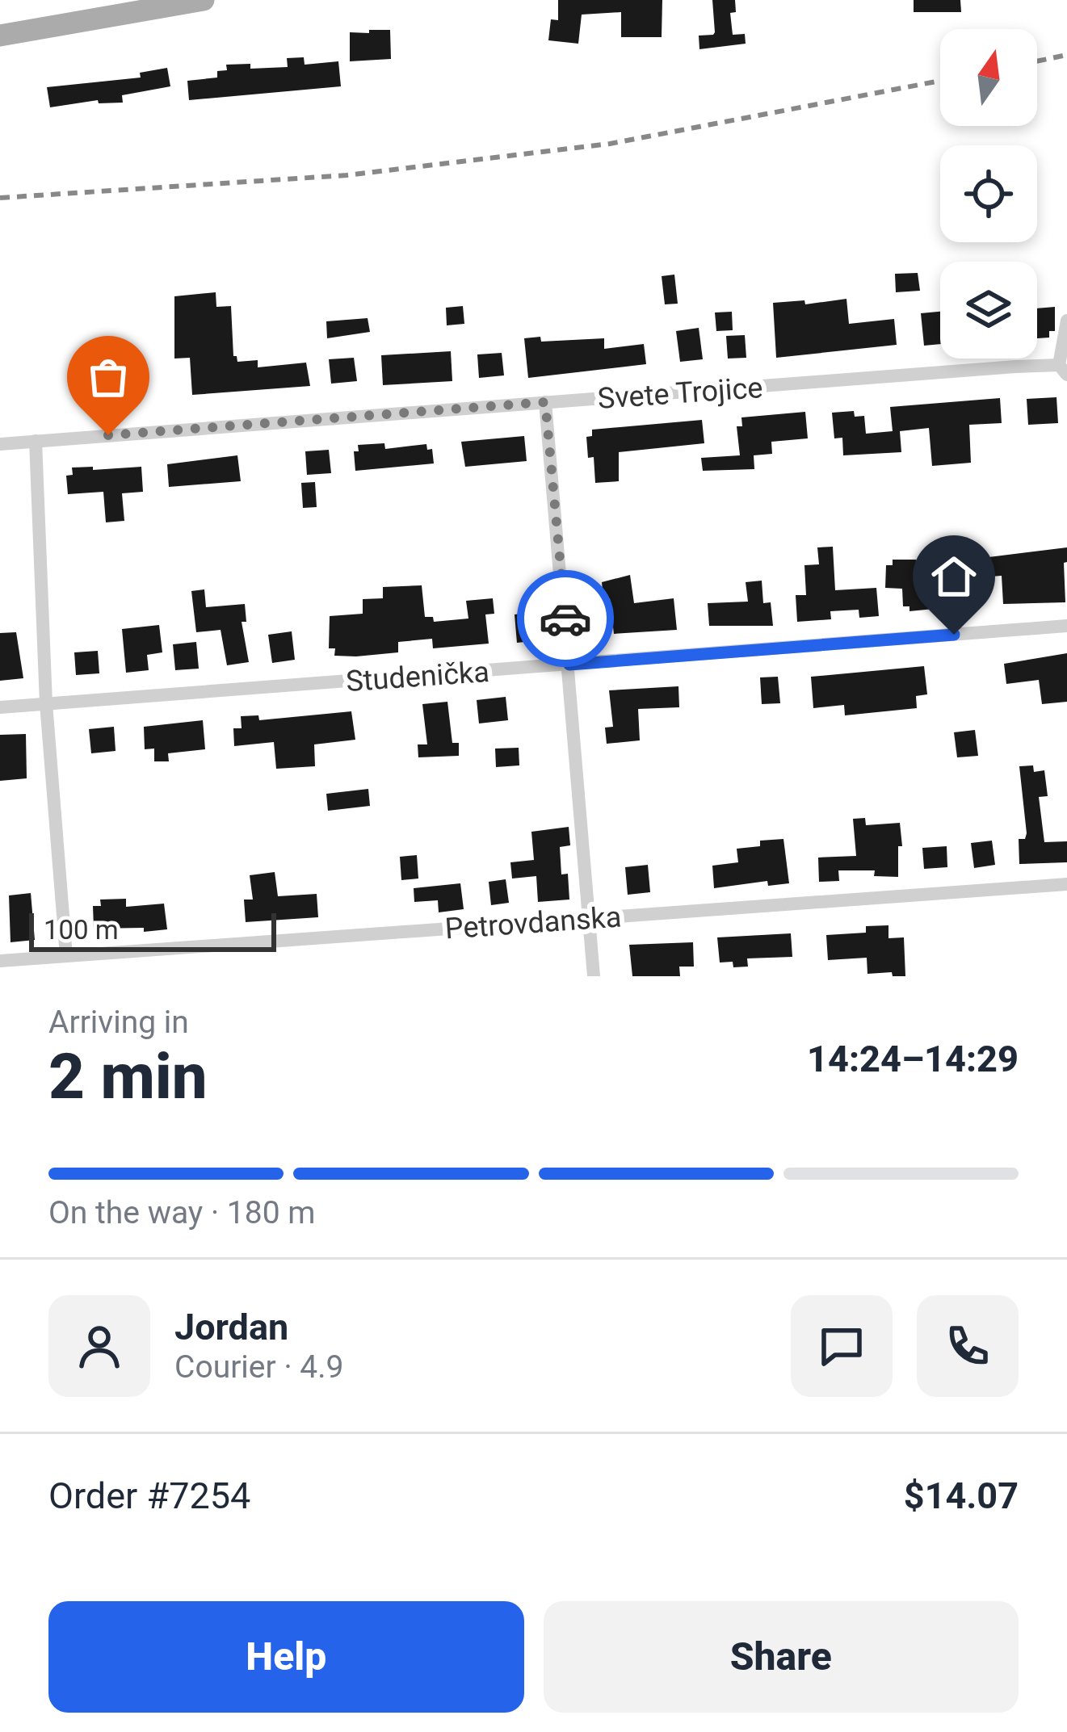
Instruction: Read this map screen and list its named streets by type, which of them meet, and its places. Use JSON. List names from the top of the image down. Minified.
{"streets":{"street":["Svete Trojice","Studenička","Petrovdanska"]},"scale_bar":"100 m","north":"top","page":{"scale":"100 m","heading":["2 min","Arriving in","14:24–14:29"],"panel":["Jordan","Courier · 4.9","Order #7254","$14.07"],"bar":"On the way · 180 m","buttons":["Help","Share"]}}
